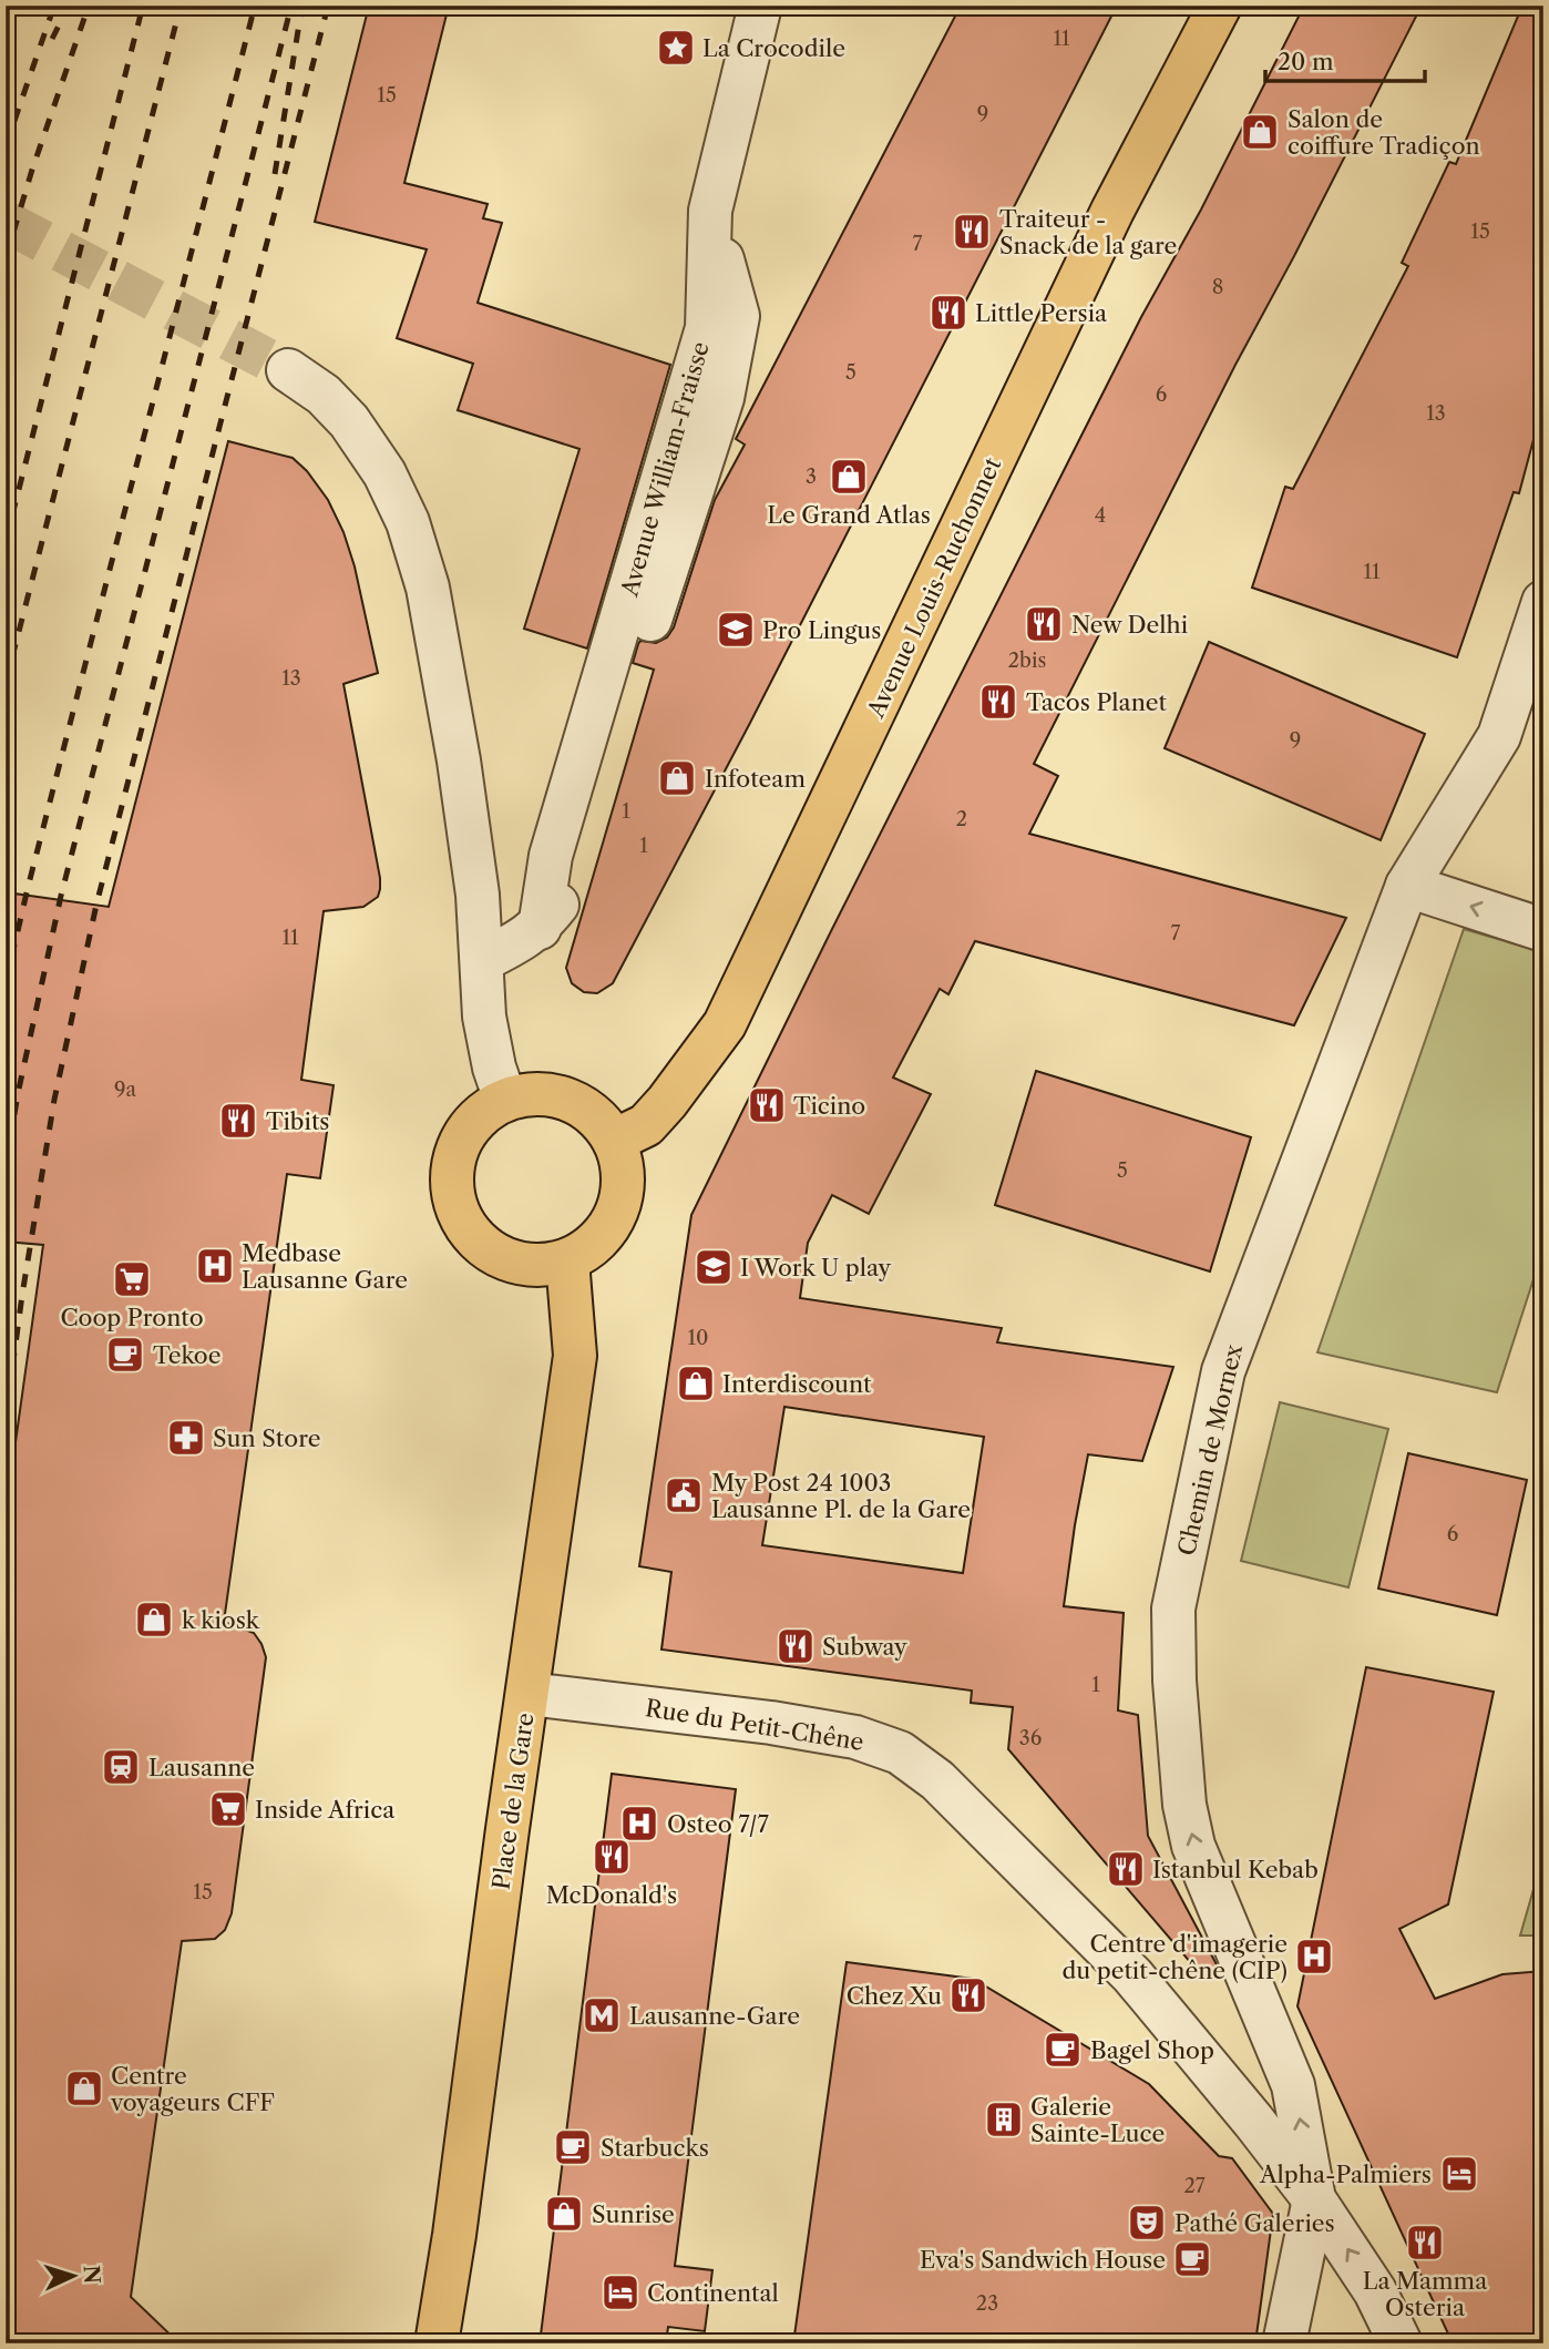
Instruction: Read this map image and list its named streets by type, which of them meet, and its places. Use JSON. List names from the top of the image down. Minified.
{"streets":{"main road":["Avenue Louis-Ruchonnet","Place de la Gare"],"street":["Avenue William-Fraisse","Chemin de Mornex","Rue du Petit-Chêne"]},"crossings":[["Avenue Louis-Ruchonnet","Place de la Gare"],["Chemin de Mornex","Rue du Petit-Chêne"],["Rue du Petit-Chêne","Place de la Gare"]],"one_way":["Chemin de Mornex"],"places":{"place":["La Crocodile"],"shop":["Salon de coiffure Tradiçon","Le Grand Atlas","Infoteam","Interdiscount","k kiosk","Centre voyageurs CFF","Sunrise"],"restaurant":["Traiteur - Snack de la gare","Little Persia","New Delhi","Tacos Planet","Ticino","Tibits","Subway","McDonald's","Istanbul Kebab","Chez Xu","La Mamma Osteria"],"school or university":["Pro Lingus","I Work U play"],"hospital":["Medbase Lausanne Gare","Osteo 7/7","Centre d'imagerie du petit-chêne (CIP)"],"supermarket":["Coop Pronto","Inside Africa"],"cafe":["Tekoe","Bagel Shop","Starbucks","Eva's Sandwich House"],"pharmacy":["Sun Store"],"public building":["My Post 24 1003 Lausanne Pl. de la Gare"],"station":["Lausanne"],"metro station":["Lausanne-Gare"],"building":["Galerie Sainte-Luce"],"hotel":["Alpha-Palmiers","Continental"],"theatre":["Pathé Galeries"]},"house_numbers":["11","15","9","15","7","8","5","6","13","3","4","11","2bis","13","9","1","2","1","7","11","9a","5","10","6","1","36","15","27","23"],"scale_bar":"20 m","north":"right"}
